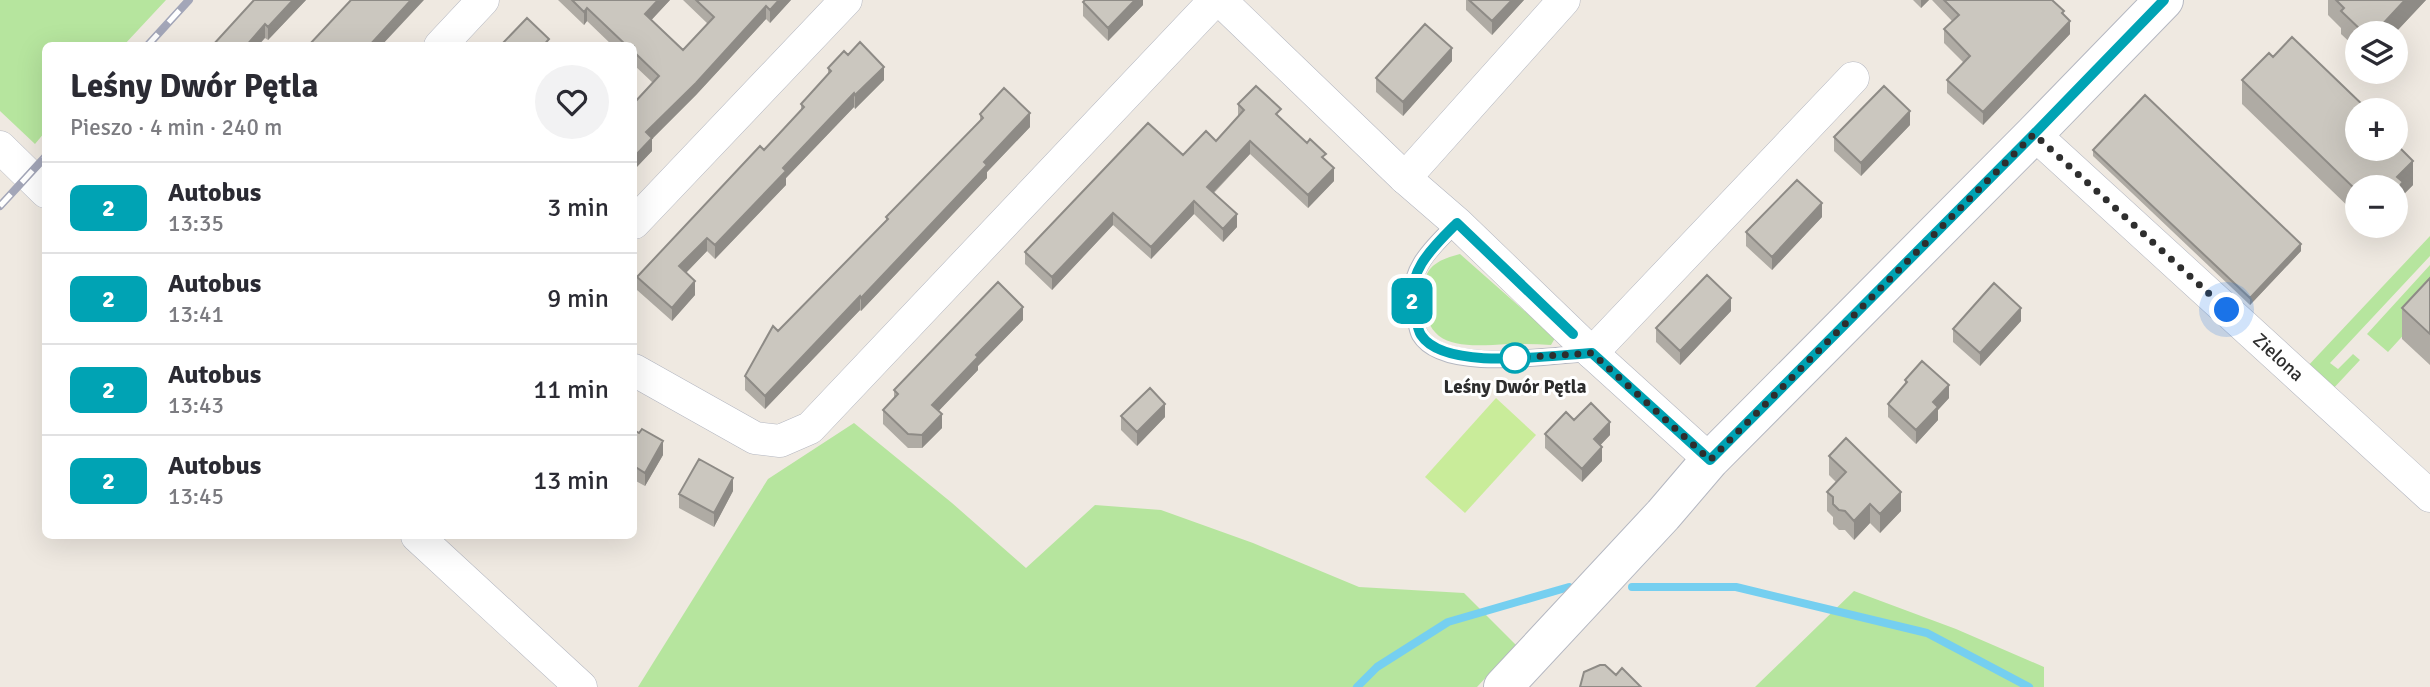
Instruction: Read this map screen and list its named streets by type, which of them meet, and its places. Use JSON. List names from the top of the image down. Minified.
{"streets":{"street":["Zielona"]},"places":["Leśny Dwór Pętla"],"lines":["bus line 2"],"page":{"on_map":"2","map_buttons":["+","−"],"heading":["Leśny Dwór Pętla","Pieszo · 4 min · 240 m"],"list":[{"mark":"2","name":"Autobus","note":"13:35","value":"3 min"},{"mark":"2","name":"Autobus","note":"13:41","value":"9 min"},{"mark":"2","name":"Autobus","note":"13:43","value":"11 min"},{"mark":"2","name":"Autobus","note":"13:45","value":"13 min"}]}}
